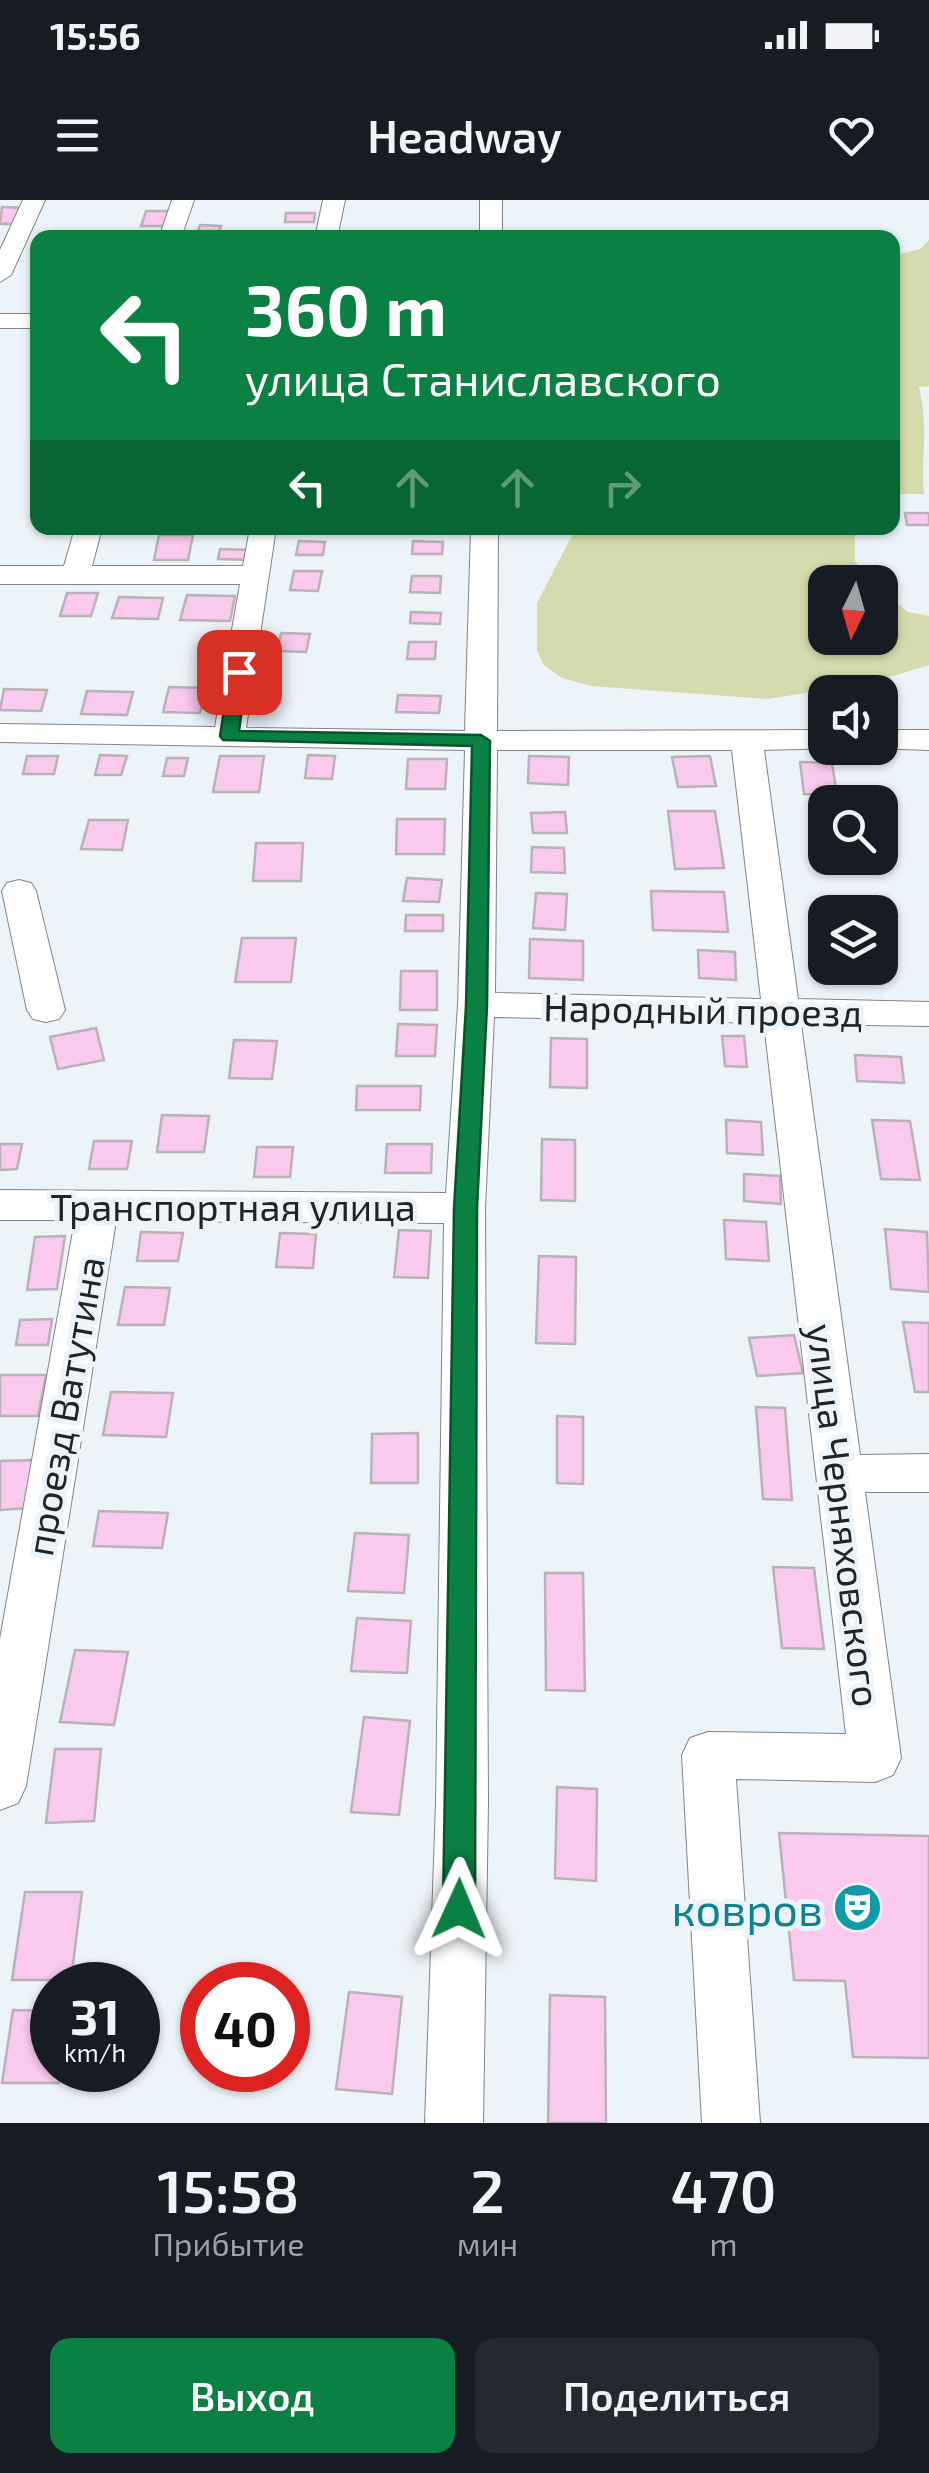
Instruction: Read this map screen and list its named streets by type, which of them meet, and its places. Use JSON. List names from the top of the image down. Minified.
{"streets":{"street":["Народный проезд","Транспортная улица","проезд Ватутина","улица Черняховского"]},"crossings":[["Народный проезд","улица Черняховского"],["Транспортная улица","проезд Ватутина"]],"places":{"theatre":["ковров"]},"north":"bottom","page":{"status":"15:56","header":"Headway","turn":["360 m","улица Станиславского"],"speed":"31 km/h","limit":"40","eta":["15:58","Прибытие","2","мин","470","m"],"buttons":["Выход","Поделиться"]}}
